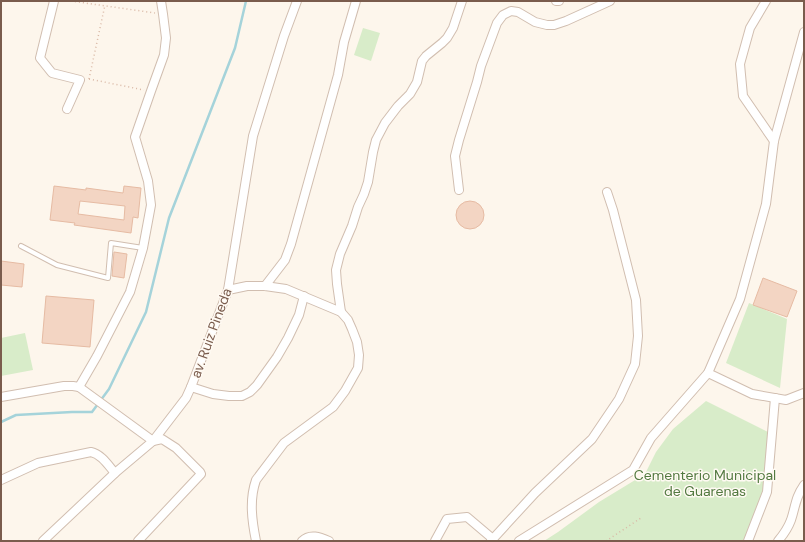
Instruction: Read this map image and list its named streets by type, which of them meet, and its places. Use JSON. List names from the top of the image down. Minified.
{"streets":{"street":["av. Ruiz Pineda"]},"parks":["Cementerio Municipal de Guarenas"]}
